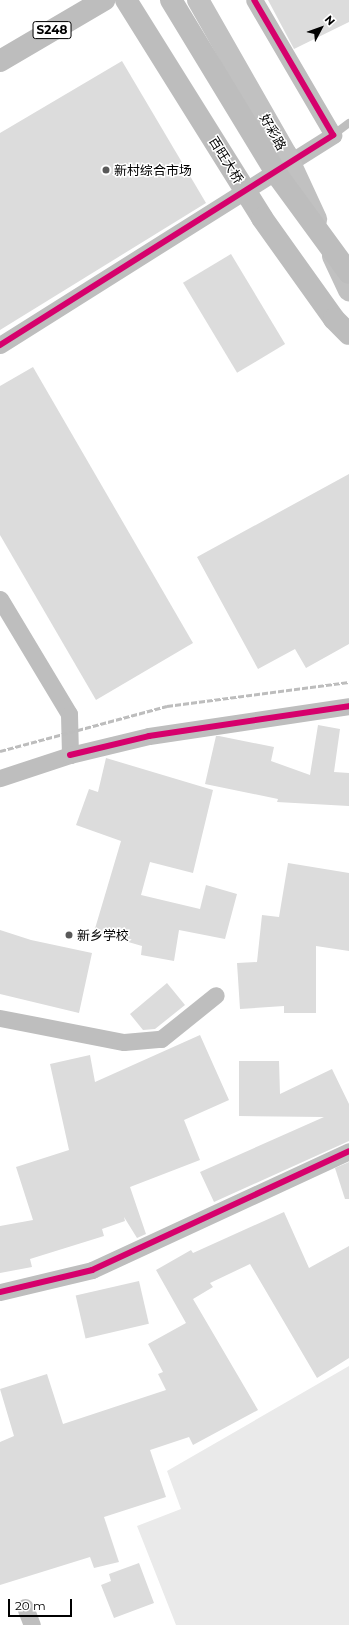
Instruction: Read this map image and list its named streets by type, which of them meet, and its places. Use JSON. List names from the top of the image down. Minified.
{"streets":{"main road":["S248","百旺大桥"],"street":["好彩路"]},"places":["新村综合市场","新乡学校"],"scale_bar":"20 m","north":"top right"}
